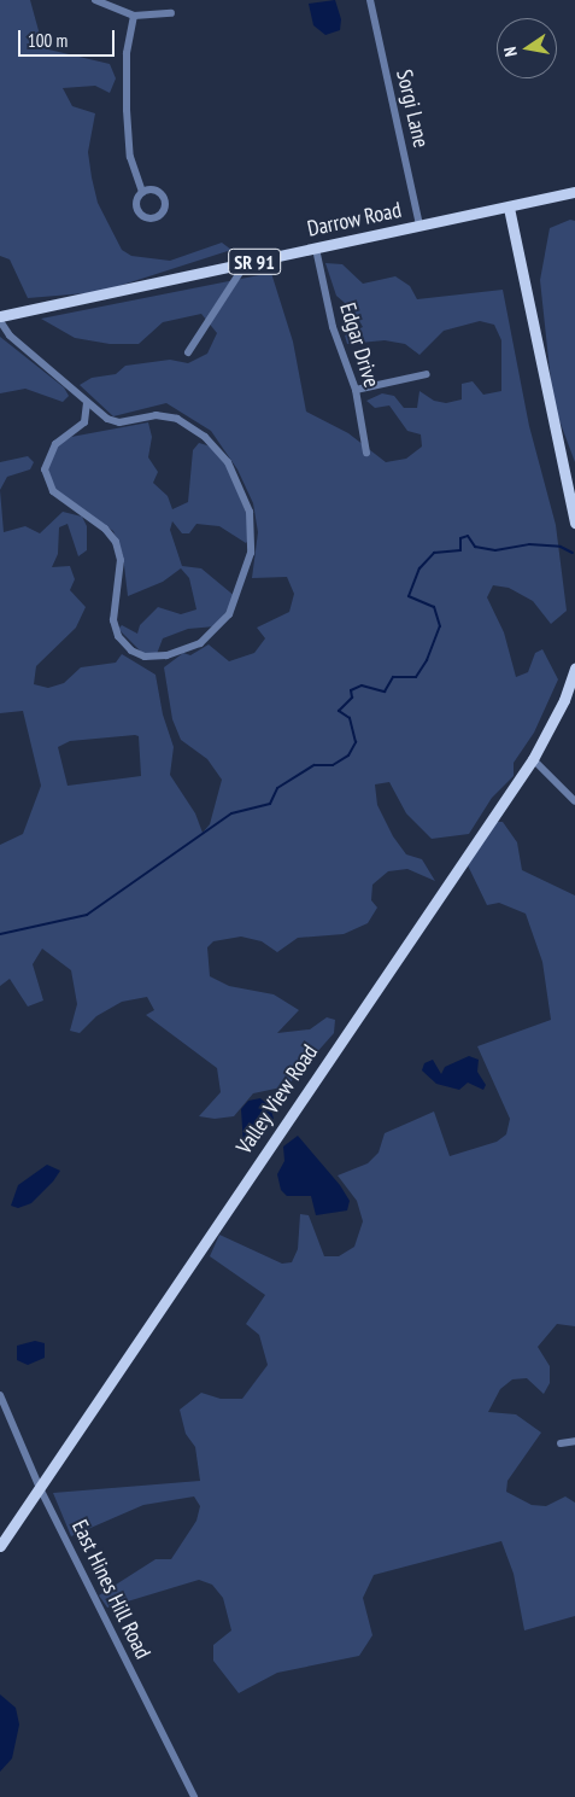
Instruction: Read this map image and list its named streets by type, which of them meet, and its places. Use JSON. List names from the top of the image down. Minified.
{"streets":{"main road":["Darrow Road","SR 91","Valley View Road"],"street":["Sorgi Lane","Edgar Drive","East Hines Hill Road"]},"crossings":[["Sorgi Lane","Darrow Road"],["Darrow Road","Edgar Drive"],["Valley View Road","East Hines Hill Road"]],"scale_bar":"100 m","north":"left"}
